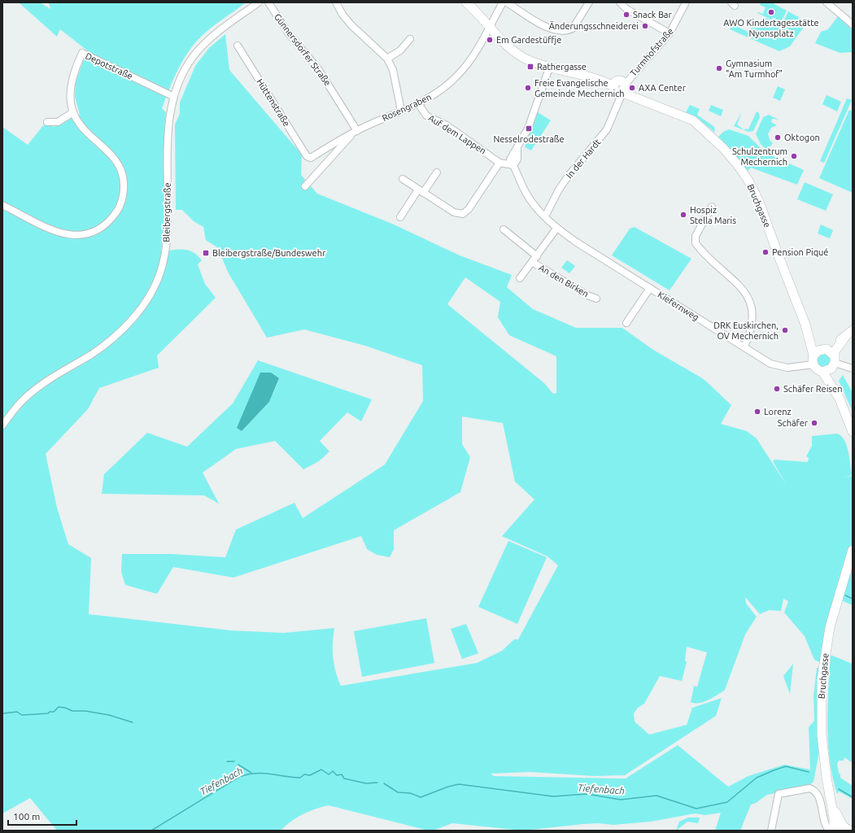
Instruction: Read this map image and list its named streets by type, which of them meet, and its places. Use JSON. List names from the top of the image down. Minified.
{"streets":{"main road":["Bruchgasse"],"street":["Günnersdorfer Straße","Turmhofstraße","Depotstraße","Hüttenstraße","Rosengraben","Auf dem Lappen","In der Hardt","Bleibergstraße","An den Birken","Kiefernweg"]},"crossings":[["Günnersdorfer Straße","Rosengraben"],["Turmhofstraße","In der Hardt"],["Turmhofstraße","Bruchgasse"],["Depotstraße","Bleibergstraße"],["Hüttenstraße","Rosengraben"],["Rosengraben","Auf dem Lappen"],["In der Hardt","Bruchgasse"],["In der Hardt","Kiefernweg"],["Bruchgasse","Kiefernweg"]],"water":["Tiefenbach"],"places":{"other":["AWO Kindertagesstätte Nyonsplatz","Snack Bar","Änderungsschneiderei","Em Gardestüffje","Gymnasium \"Am Turmhof\"","Freie Evangelische Gemeinde Mechernich","AXA Center","Oktogon","Schulzentrum Mechernich","Hospiz Stella Maris","Pension Piqué","DRK Euskirchen, OV Mechernich","Schäfer Reisen","Lorenz","Schäfer"],"transit":["Rathergasse","Nesselrodestraße","Bleibergstraße/Bundeswehr"]},"scale_bar":"100 m"}
